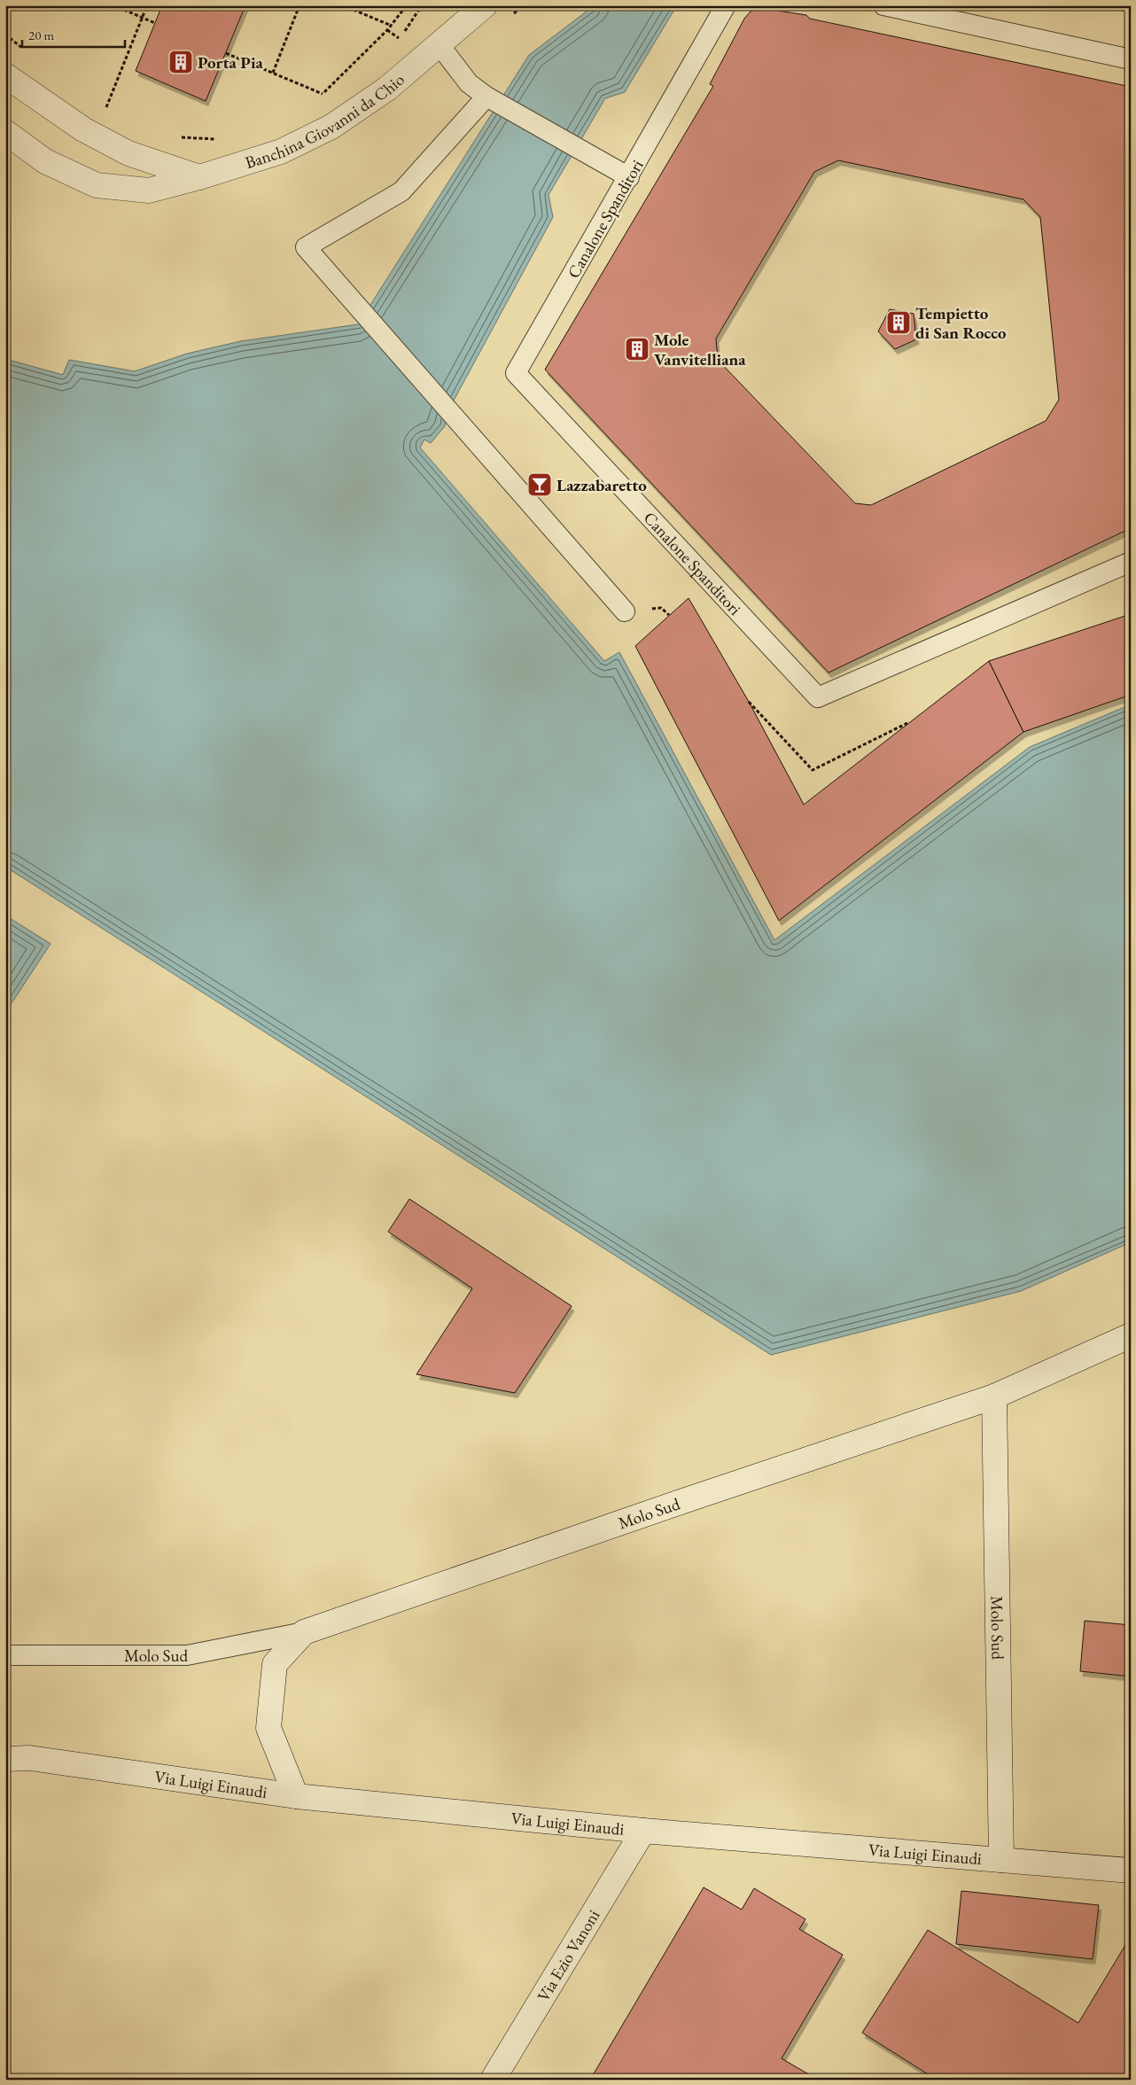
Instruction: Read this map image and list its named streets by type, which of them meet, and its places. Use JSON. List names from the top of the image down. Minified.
{"streets":{"street":["Banchina Giovanni da Chio","Molo Sud","Via Luigi Einaudi","Via Ezio Vanoni"],"lane":["Canalone Spanditori"]},"crossings":[["Molo Sud","Via Luigi Einaudi"],["Via Luigi Einaudi","Via Ezio Vanoni"]],"places":{"building":["Porta Pia","Tempietto di San Rocco","Mole Vanvitelliana"],"bar":["Lazzabaretto"]},"scale_bar":"20 m"}
